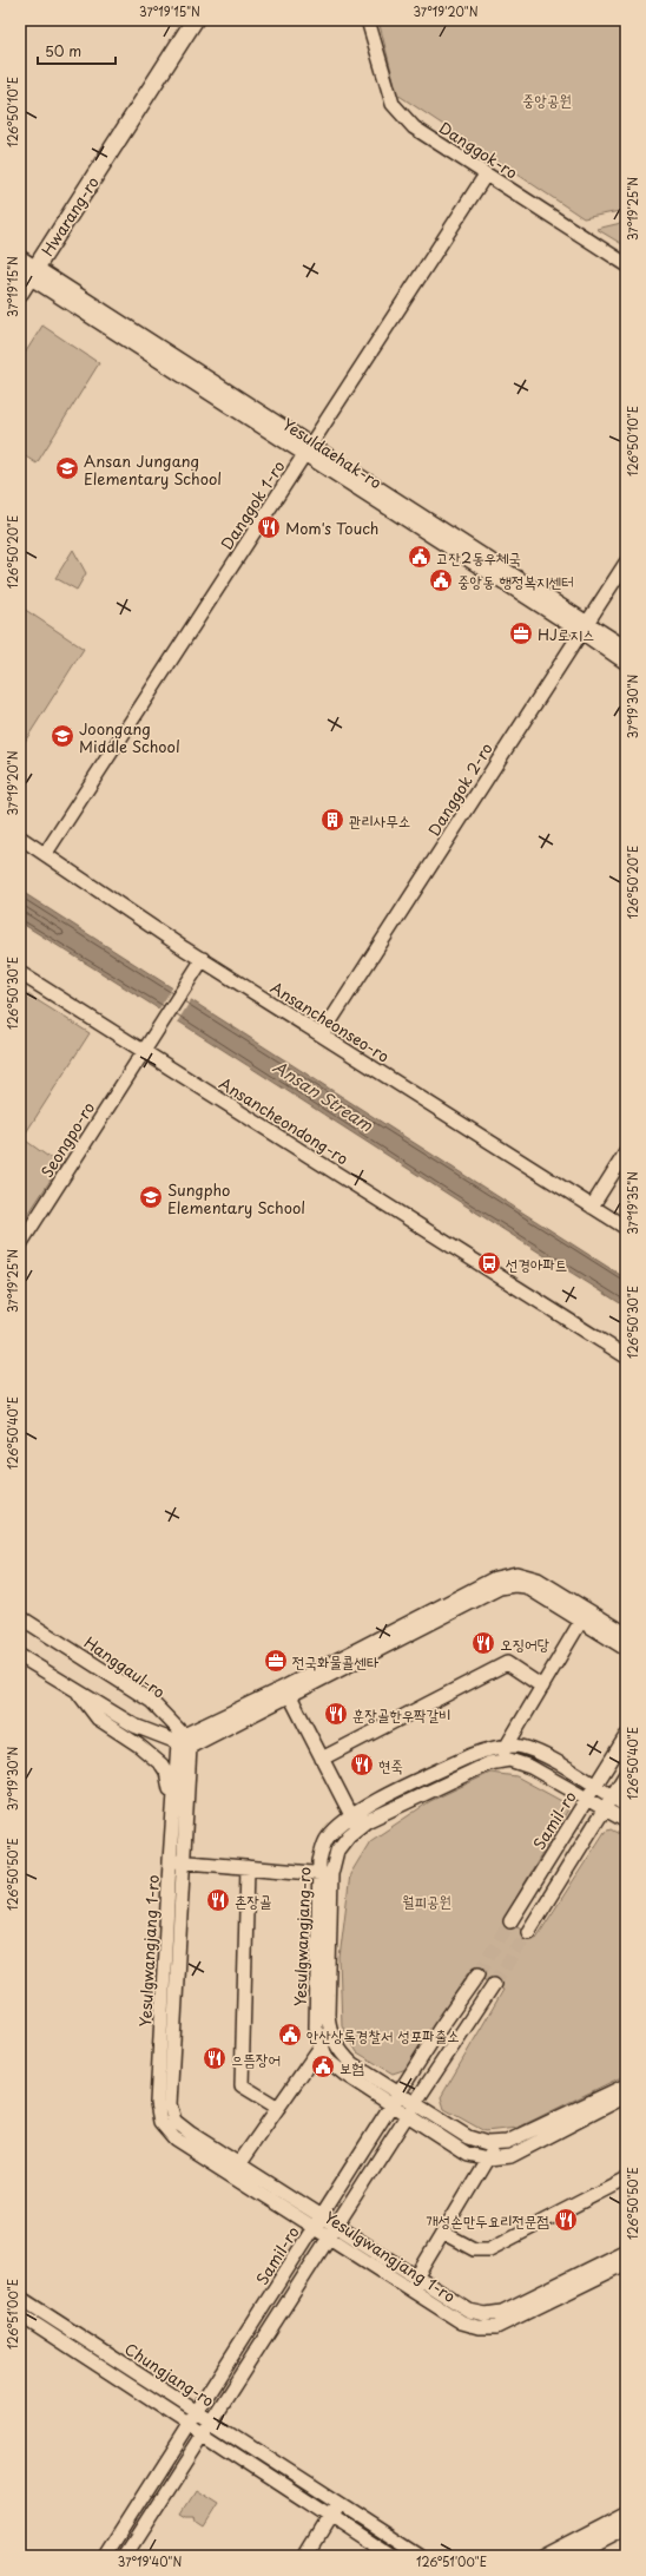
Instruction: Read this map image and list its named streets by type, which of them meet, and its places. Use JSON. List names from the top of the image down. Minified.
{"streets":{"main road":["Hwarang-ro"],"street":["Danggok-ro","Yesuldaehak-ro","Danggok 1-ro","Danggok 2-ro","Ansancheonseo-ro","Ansancheondong-ro","Seongpo-ro","Hanggaul-ro","Samil-ro","Yesulgwangjang-ro","Yesulgwangjang 1-ro","Chungjang-ro"]},"crossings":[["Danggok-ro","Danggok 1-ro"],["Hwarang-ro","Yesuldaehak-ro"],["Yesuldaehak-ro","Danggok 1-ro"],["Yesuldaehak-ro","Danggok 2-ro"],["Danggok 1-ro","Ansancheonseo-ro"],["Danggok 2-ro","Ansancheonseo-ro"],["Ansancheonseo-ro","Seongpo-ro"],["Ansancheondong-ro","Seongpo-ro"],["Hanggaul-ro","Yesulgwangjang 1-ro"],["Samil-ro","Yesulgwangjang-ro"],["Samil-ro","Yesulgwangjang 1-ro"],["Samil-ro","Chungjang-ro"]],"water":["Ansan Stream"],"parks":["중앙공원","월피공원"],"places":{"school or university":["Ansan Jungang Elementary School","Joongang Middle School","Sungpho Elementary School"],"restaurant":["Mom's Touch","오징어당","훈장골한우짝갈비","현죽","촌장골","으뜸장어","개성손만두요리전문점"],"public building":["고잔2동우체국","중앙동 행정복지센터","안산상록경찰서 성포파출소","보험"],"office":["HJ로지스","전국화물콜센타"],"building":["관리사무소"],"bus stop":["선경아파트"]},"scale_bar":"50 m","coordinates":["37°19'15\"N","37°19'20\"N","126°50'10\"E","37°19'25\"N","126°50'20\"E","37°19'30\"N","126°50'30\"E","37°19'35\"N","126°50'40\"E","126°50'50\"E","126°51'00\"E","37°19'40\"N"]}
